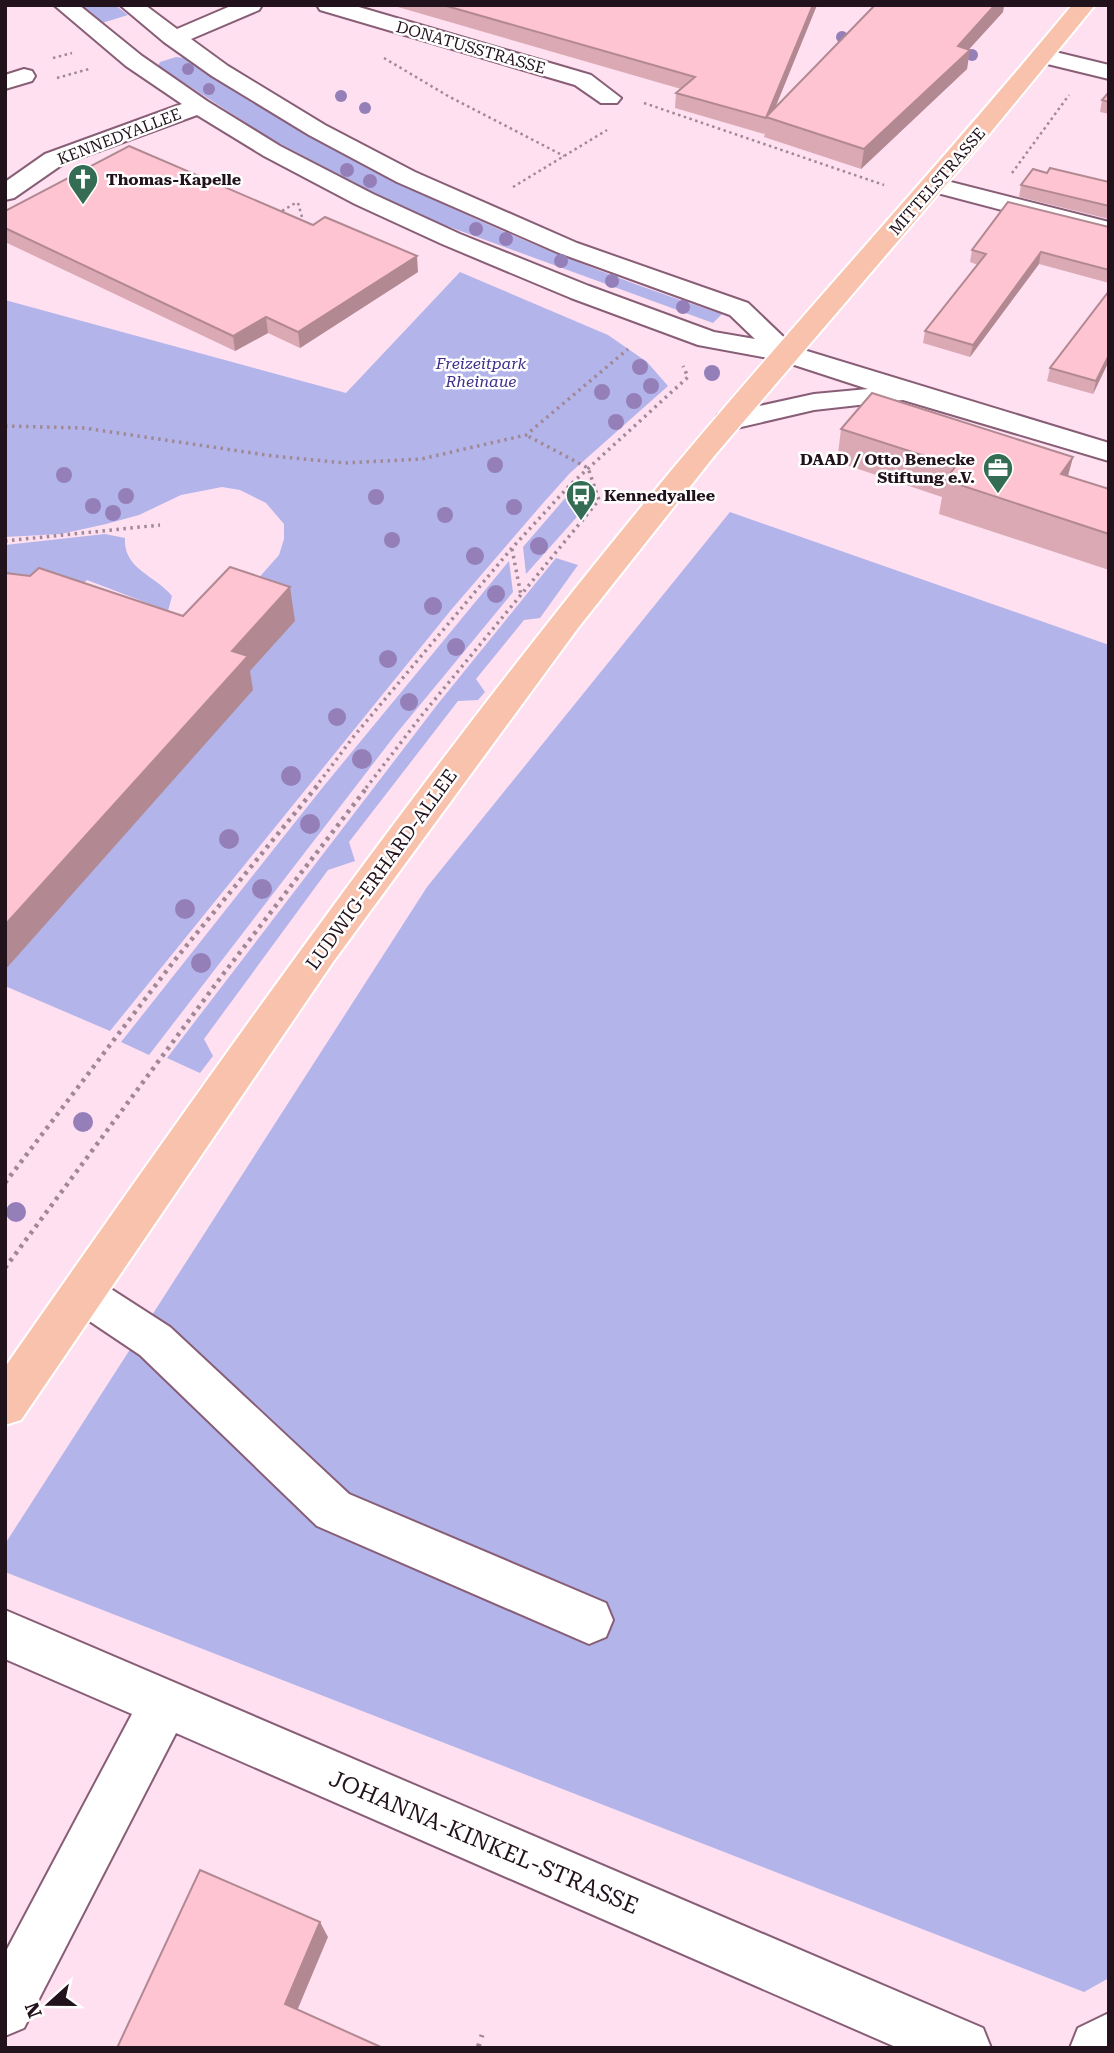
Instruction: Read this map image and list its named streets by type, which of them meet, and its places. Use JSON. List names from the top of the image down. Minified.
{"streets":{"main road":["MITTELSTRASSE","LUDWIG-ERHARD-ALLEE"],"street":["DONATUSSTRASSE","KENNEDYALLEE","JOHANNA-KINKEL-STRASSE"]},"crossings":[["KENNEDYALLEE","MITTELSTRASSE"],["KENNEDYALLEE","LUDWIG-ERHARD-ALLEE"],["MITTELSTRASSE","LUDWIG-ERHARD-ALLEE"]],"parks":["Freizeitpark Rheinaue"],"places":{"church":["Thomas-Kapelle"],"office":["DAAD / Otto Benecke Stiftung e.V."],"bus stop":["Kennedyallee"]},"north":"left"}
